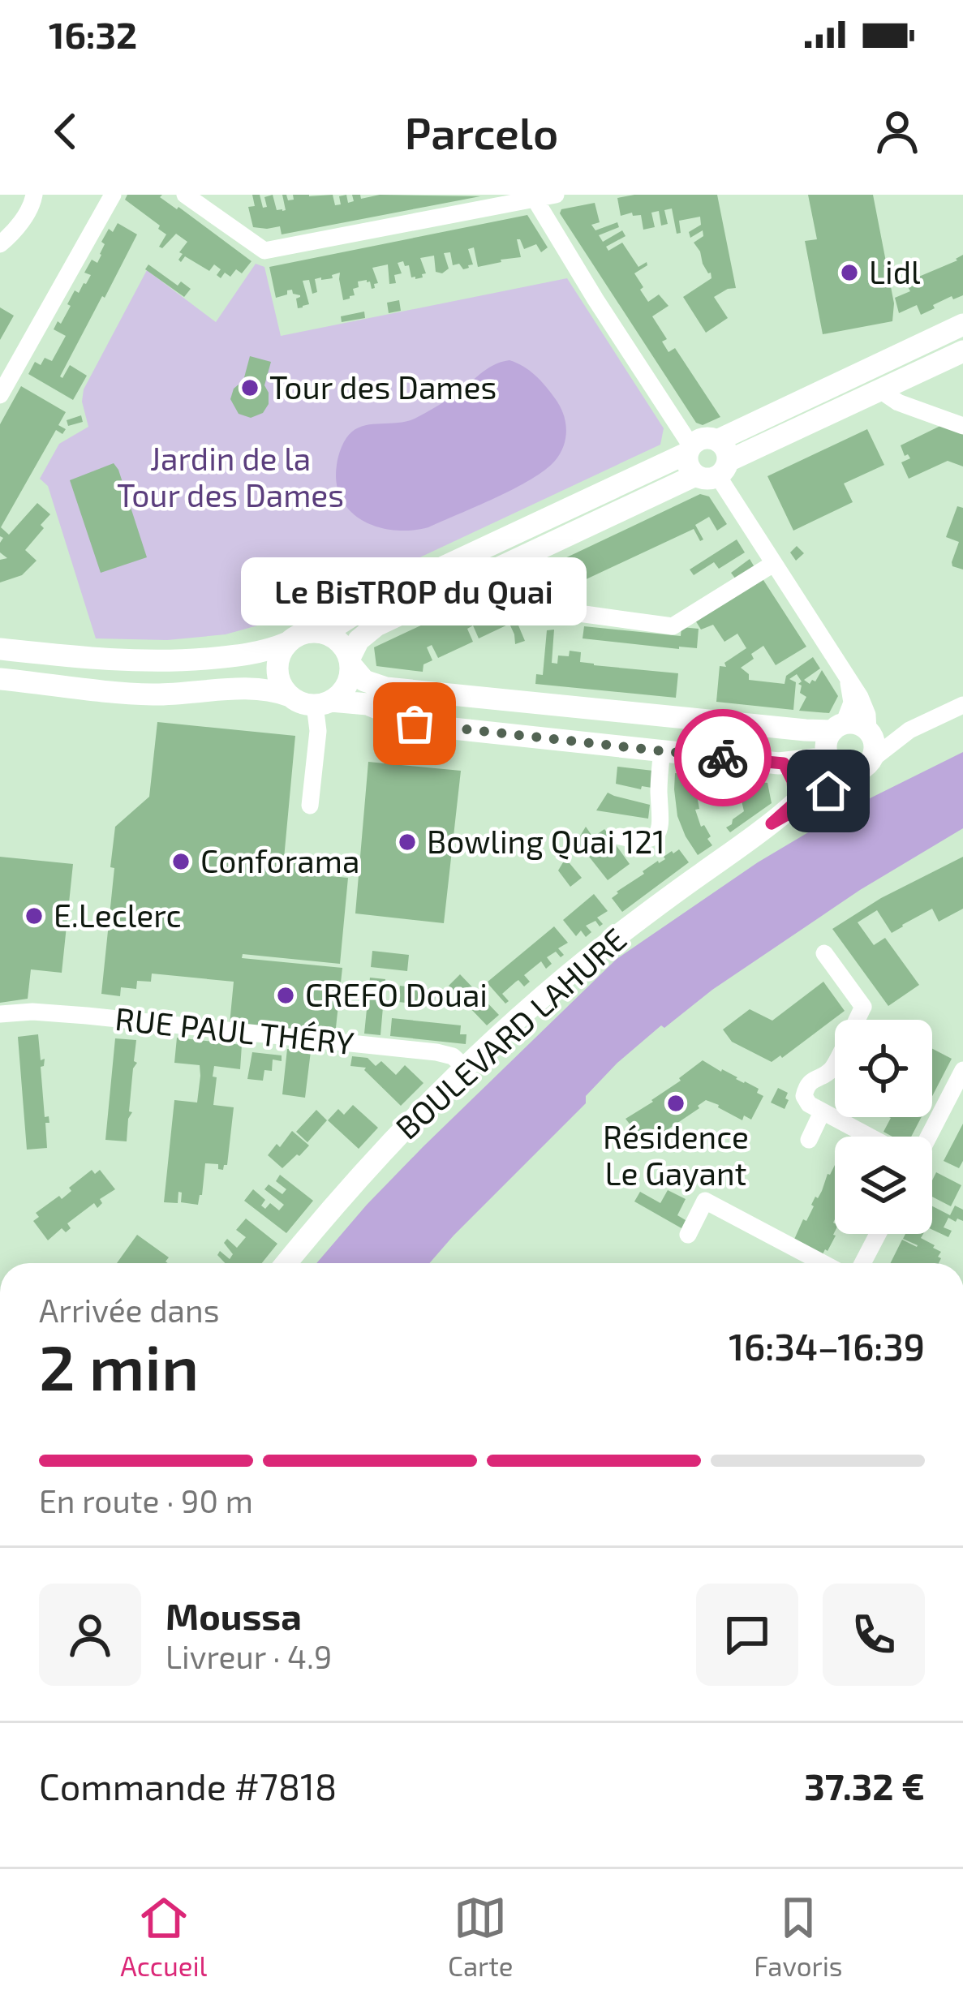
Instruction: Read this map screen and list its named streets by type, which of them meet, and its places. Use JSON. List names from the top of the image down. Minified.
{"streets":{"main road":["BOULEVARD LAHURE"],"street":["RUE PAUL THÉRY"]},"crossings":[["RUE PAUL THÉRY","BOULEVARD LAHURE"]],"parks":["Jardin de la Tour des Dames"],"places":["Lidl","Tour des Dames","Le BisTROP du Quai","Bowling Quai 121","Conforama","E.Leclerc","CREFO Douai","Résidence Le Gayant"],"page":{"status":"16:32","header":"Parcelo","bubble":"Le BisTROP du Quai","heading":["2 min","Arrivée dans","16:34–16:39"],"panel":["Moussa","Livreur · 4.9","Commande #7818","37.32 €"],"bar":"En route · 90 m","tabs":["Accueil","Carte","Favoris"]}}
